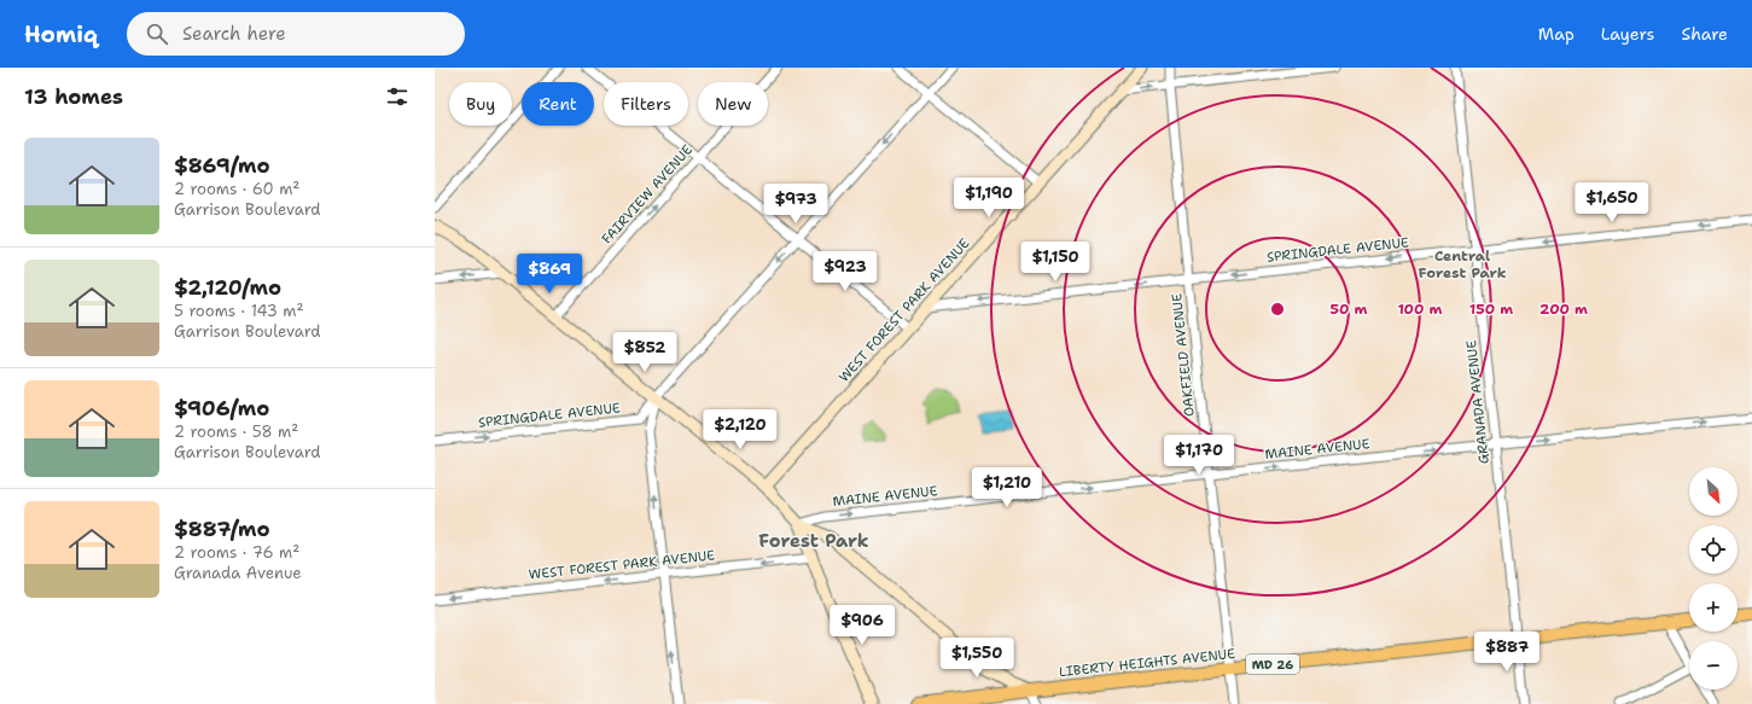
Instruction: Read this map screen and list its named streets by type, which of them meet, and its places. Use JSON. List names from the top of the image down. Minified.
{"streets":{"main road":["WEST FOREST PARK AVENUE","LIBERTY HEIGHTS AVENUE","MD 26"],"street":["FAIRVIEW AVENUE","SPRINGDALE AVENUE","OAKFIELD AVENUE","GRANADA AVENUE","MAINE AVENUE"]},"crossings":[["SPRINGDALE AVENUE","WEST FOREST PARK AVENUE"],["SPRINGDALE AVENUE","OAKFIELD AVENUE"],["SPRINGDALE AVENUE","GRANADA AVENUE"],["OAKFIELD AVENUE","MAINE AVENUE"],["OAKFIELD AVENUE","LIBERTY HEIGHTS AVENUE"],["GRANADA AVENUE","MAINE AVENUE"],["GRANADA AVENUE","LIBERTY HEIGHTS AVENUE"]],"one_way":["FAIRVIEW AVENUE","WEST FOREST PARK AVENUE","MAINE AVENUE"],"districts":["Central Forest Park","Forest Park"],"north":"bottom right","page":{"header":"Homiq","search":"Search here","nav":["Map","Layers","Share"],"heading":"13 homes","chip":["Buy","Rent","Filters","New"],"list":[{"name":"$869/mo","note":"2 rooms · 60 m² · Garrison Boulevard"},{"name":"$2,120/mo","note":"5 rooms · 143 m² · Garrison Boulevard"},{"name":"$906/mo","note":"2 rooms · 58 m² · Garrison Boulevard"},{"name":"$887/mo","note":"2 rooms · 76 m² · Granada Avenue"}],"price":["$1,190","$1,650","$973","$1,150","$923","$869","$852","$2,120","$1,170","$1,210","$906","$887","$1,550"],"map_buttons":["+","−"]},"rings":["50 m","100 m","150 m","200 m"]}
